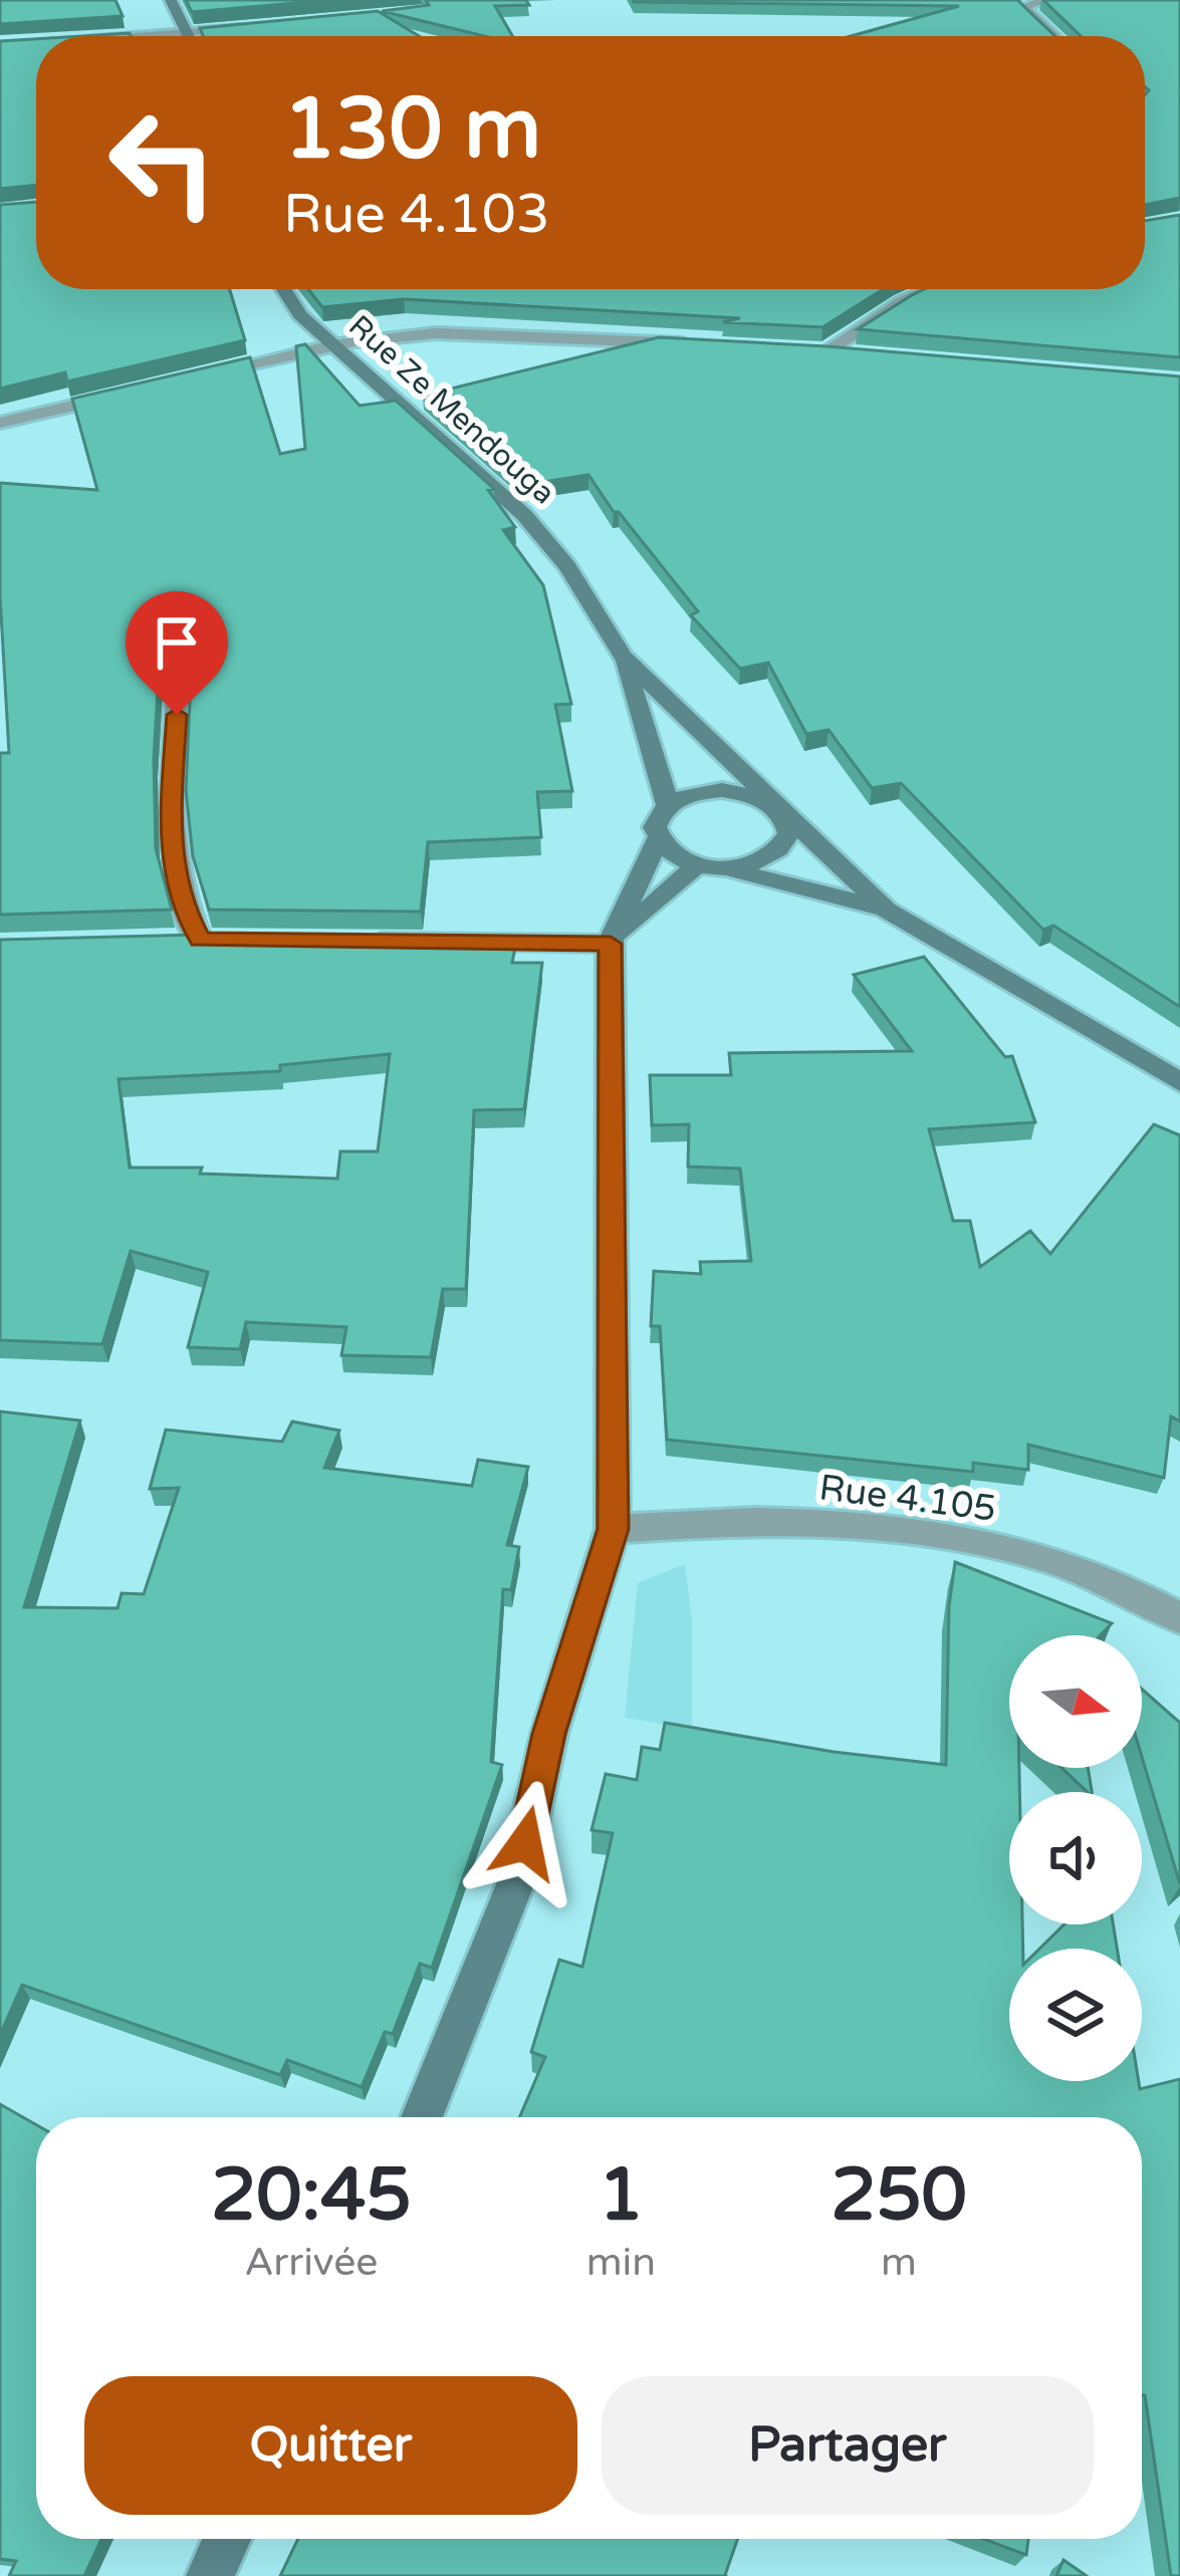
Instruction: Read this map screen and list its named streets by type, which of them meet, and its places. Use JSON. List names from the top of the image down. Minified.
{"streets":{"main road":["Rue Ze Mendouga"],"street":["Rue 4.105"]},"north":"right","page":{"turn":["130 m","Rue 4.103"],"eta":["20:45","Arrivée","1","min","250","m"],"buttons":["Quitter","Partager"]}}
